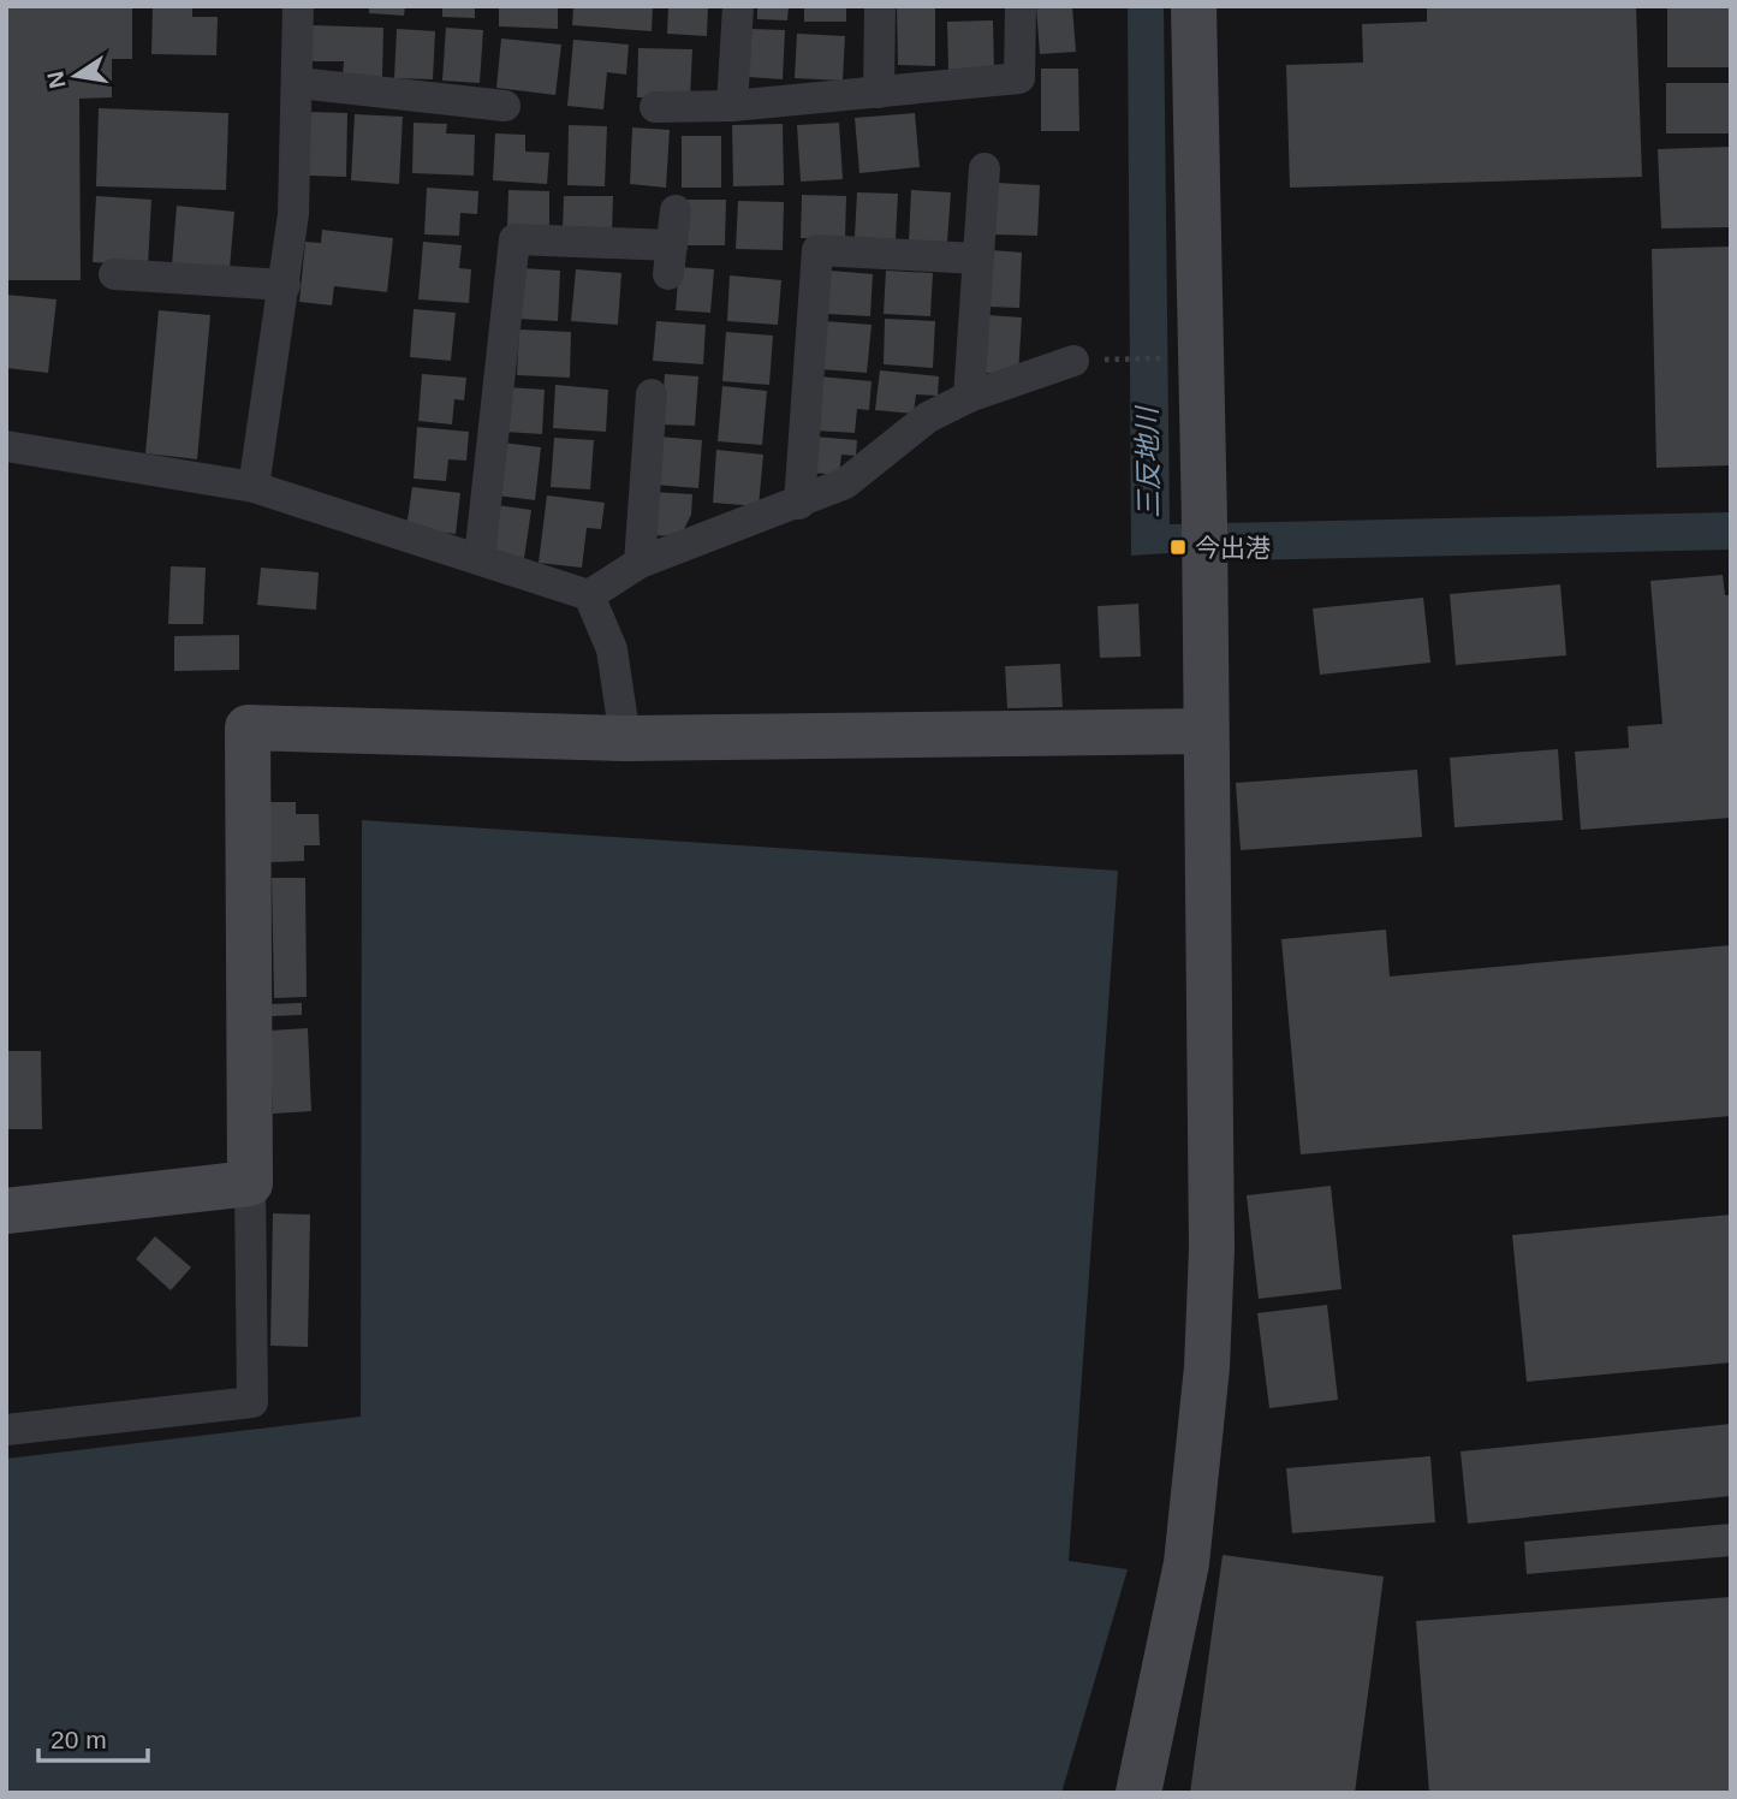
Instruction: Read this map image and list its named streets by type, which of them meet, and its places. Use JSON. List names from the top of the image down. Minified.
{"water":["三反地川"],"places":{"transit":["今出港"]},"scale_bar":"20 m","north":"left"}
